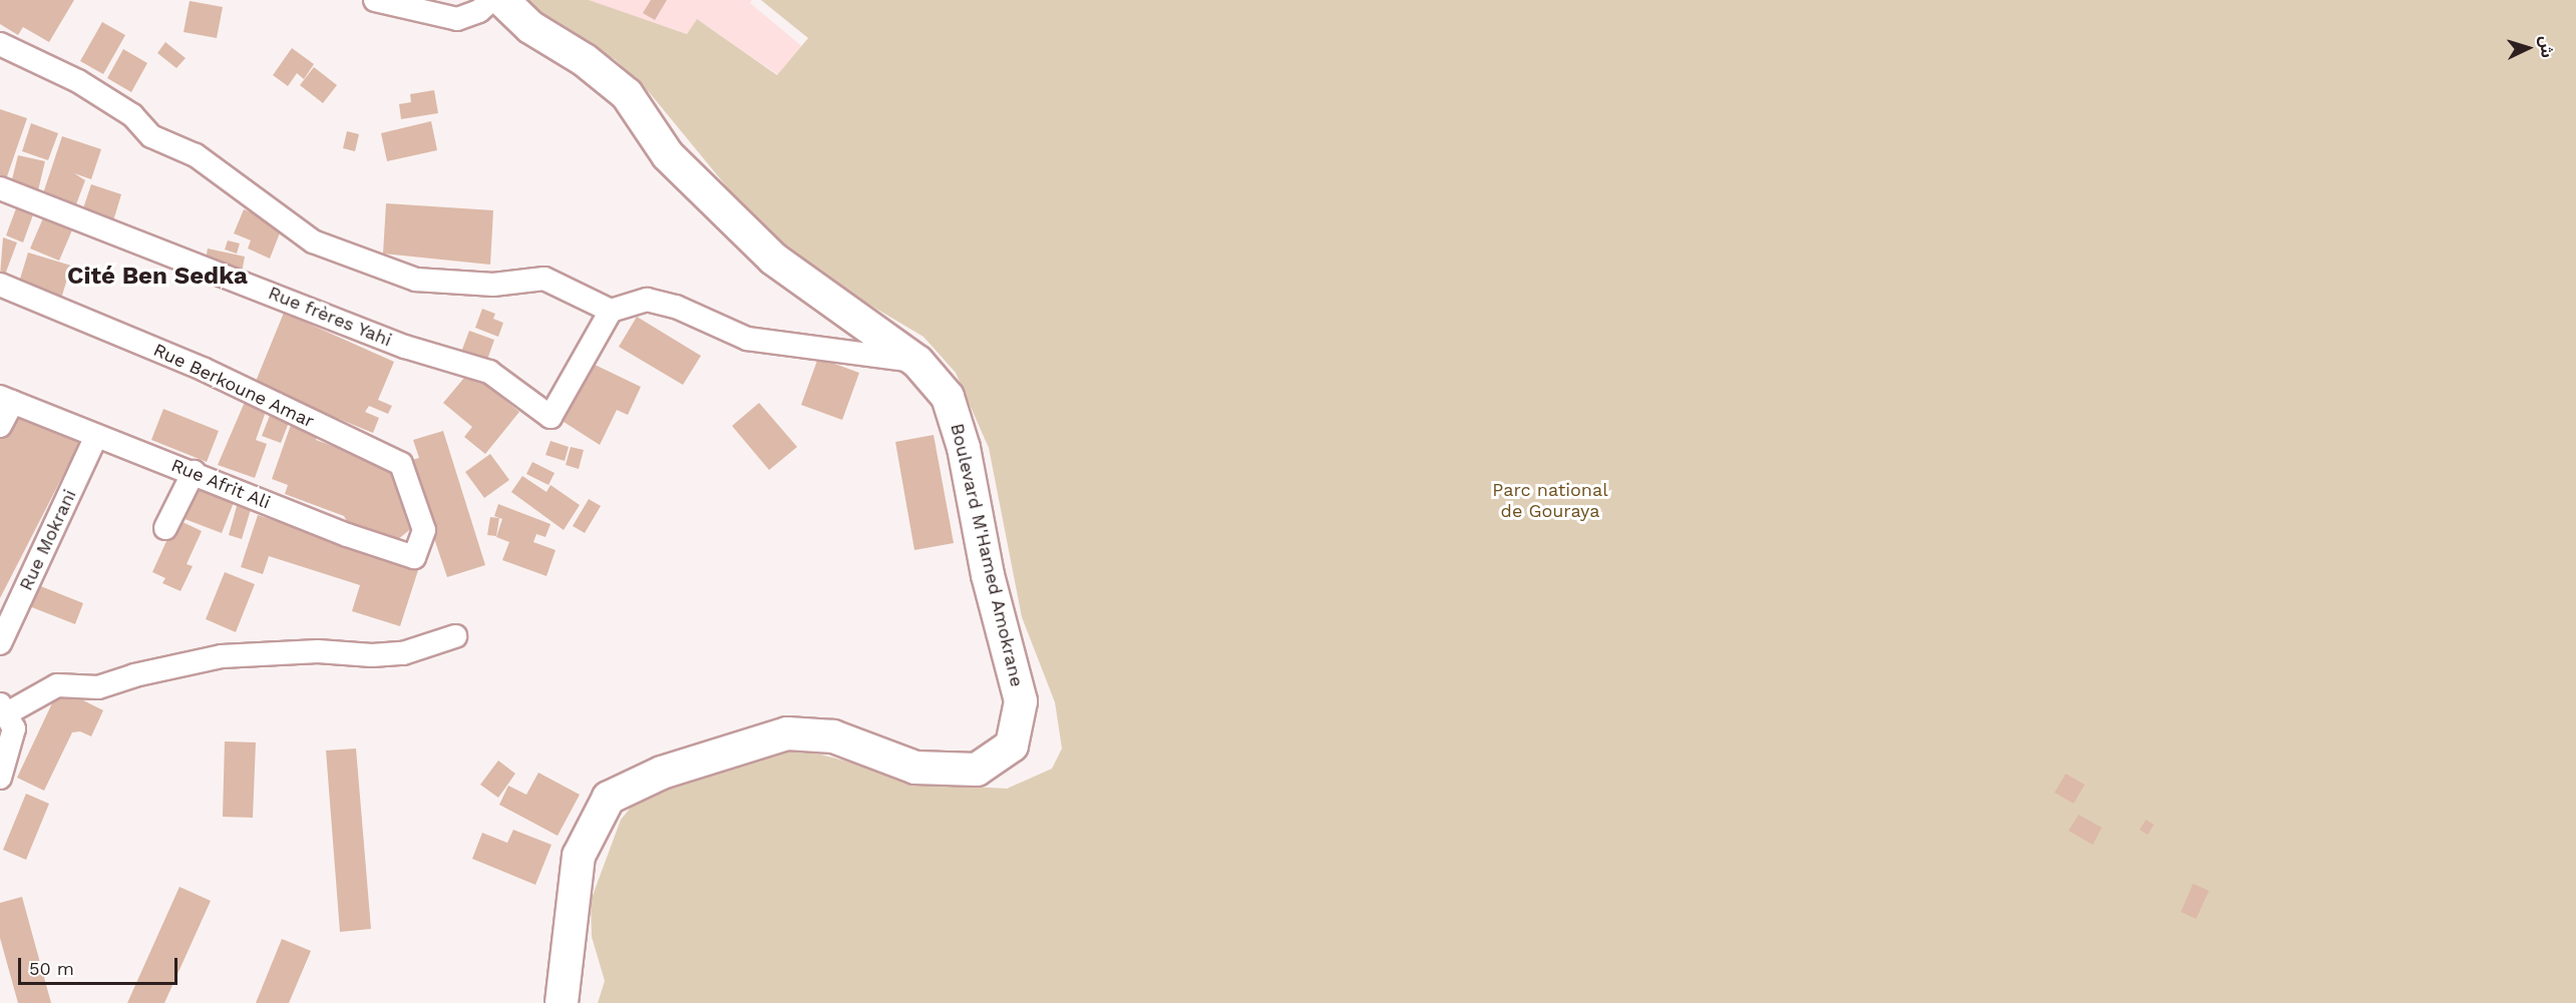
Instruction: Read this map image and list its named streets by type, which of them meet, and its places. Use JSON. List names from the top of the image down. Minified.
{"streets":{"main road":["Boulevard M'Hamed Amokrane"],"street":["Rue frères Yahi","Rue Berkoune Amar","Rue Afrit Ali","Rue Mokrani"]},"crossings":[["Rue Berkoune Amar","Rue Afrit Ali"],["Rue Afrit Ali","Rue Mokrani"]],"districts":["Cité Ben Sedka"],"parks":["Parc national de Gouraya"],"scale_bar":"50 m","north":"right"}
